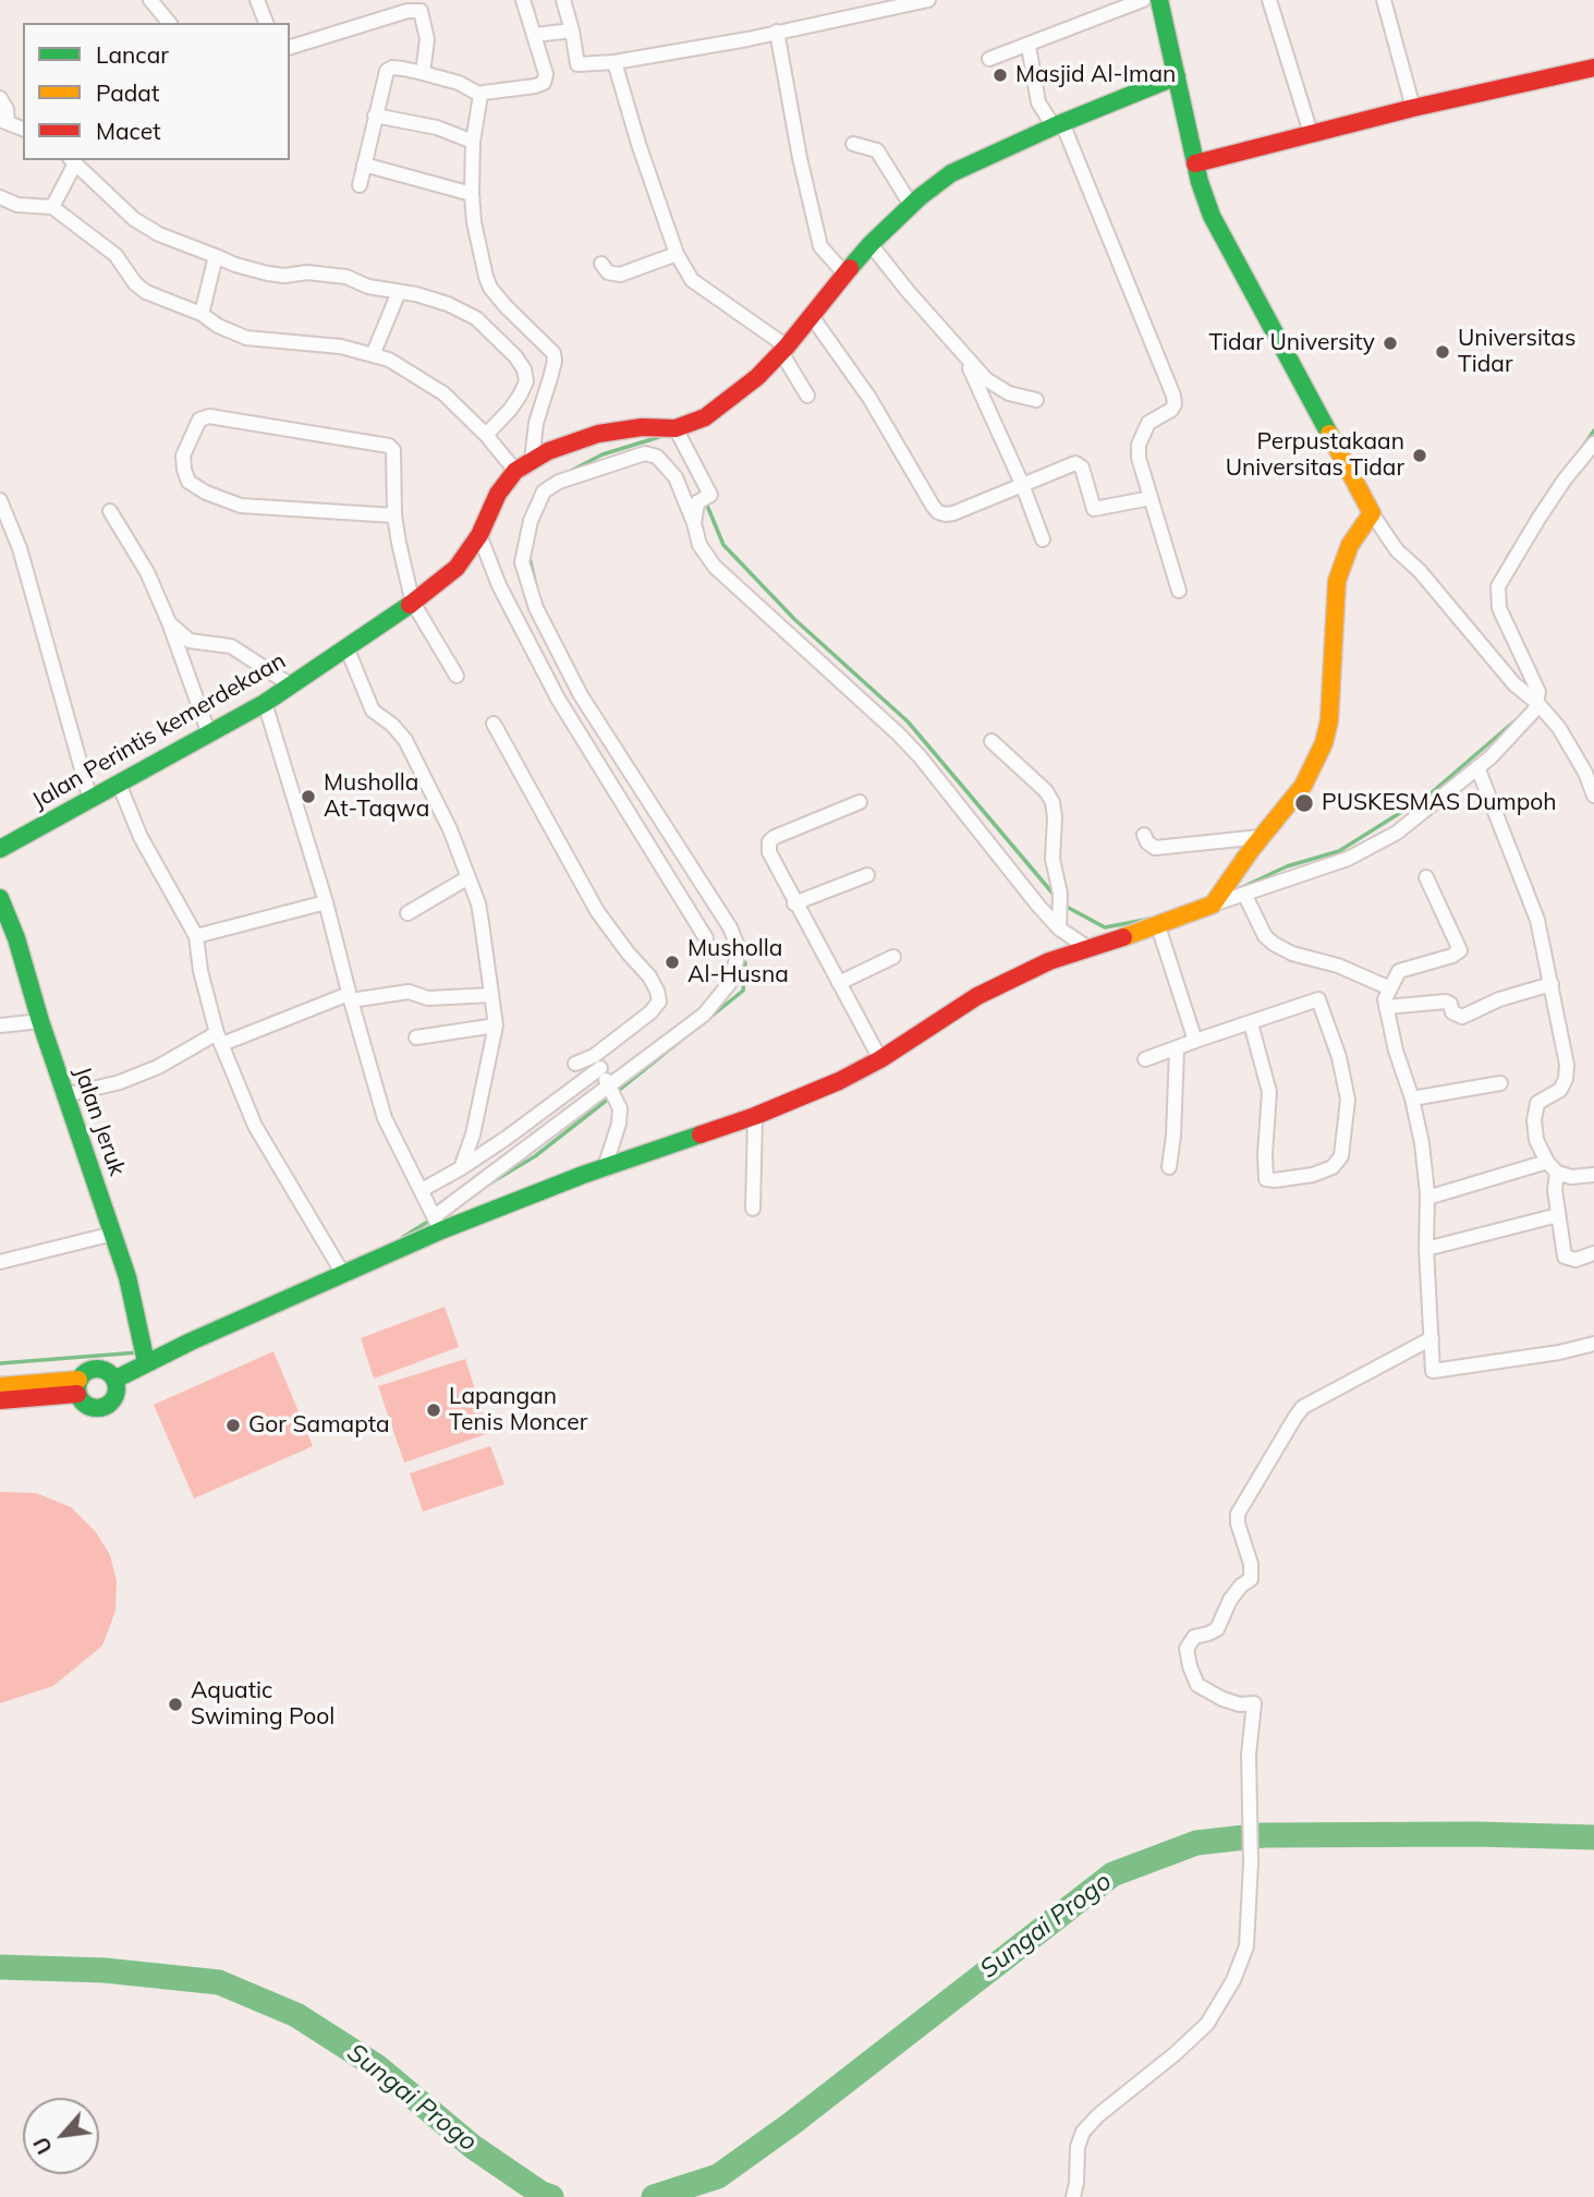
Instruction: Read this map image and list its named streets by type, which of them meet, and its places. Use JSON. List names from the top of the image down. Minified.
{"streets":{"street":["Jalan Perintis kemerdekaan","Jalan Jeruk"]},"water":["Sungai Progo"],"places":["Masjid Al-Iman","Tidar University","Universitas Tidar","Perpustakaan Universitas Tidar","Musholla At-Taqwa","PUSKESMAS Dumpoh","Musholla Al-Husna","Lapangan Tenis Moncer","Gor Samapta","Aquatic Swiming Pool"],"legend":["Lancar","Padat","Macet"],"north":"bottom left"}
